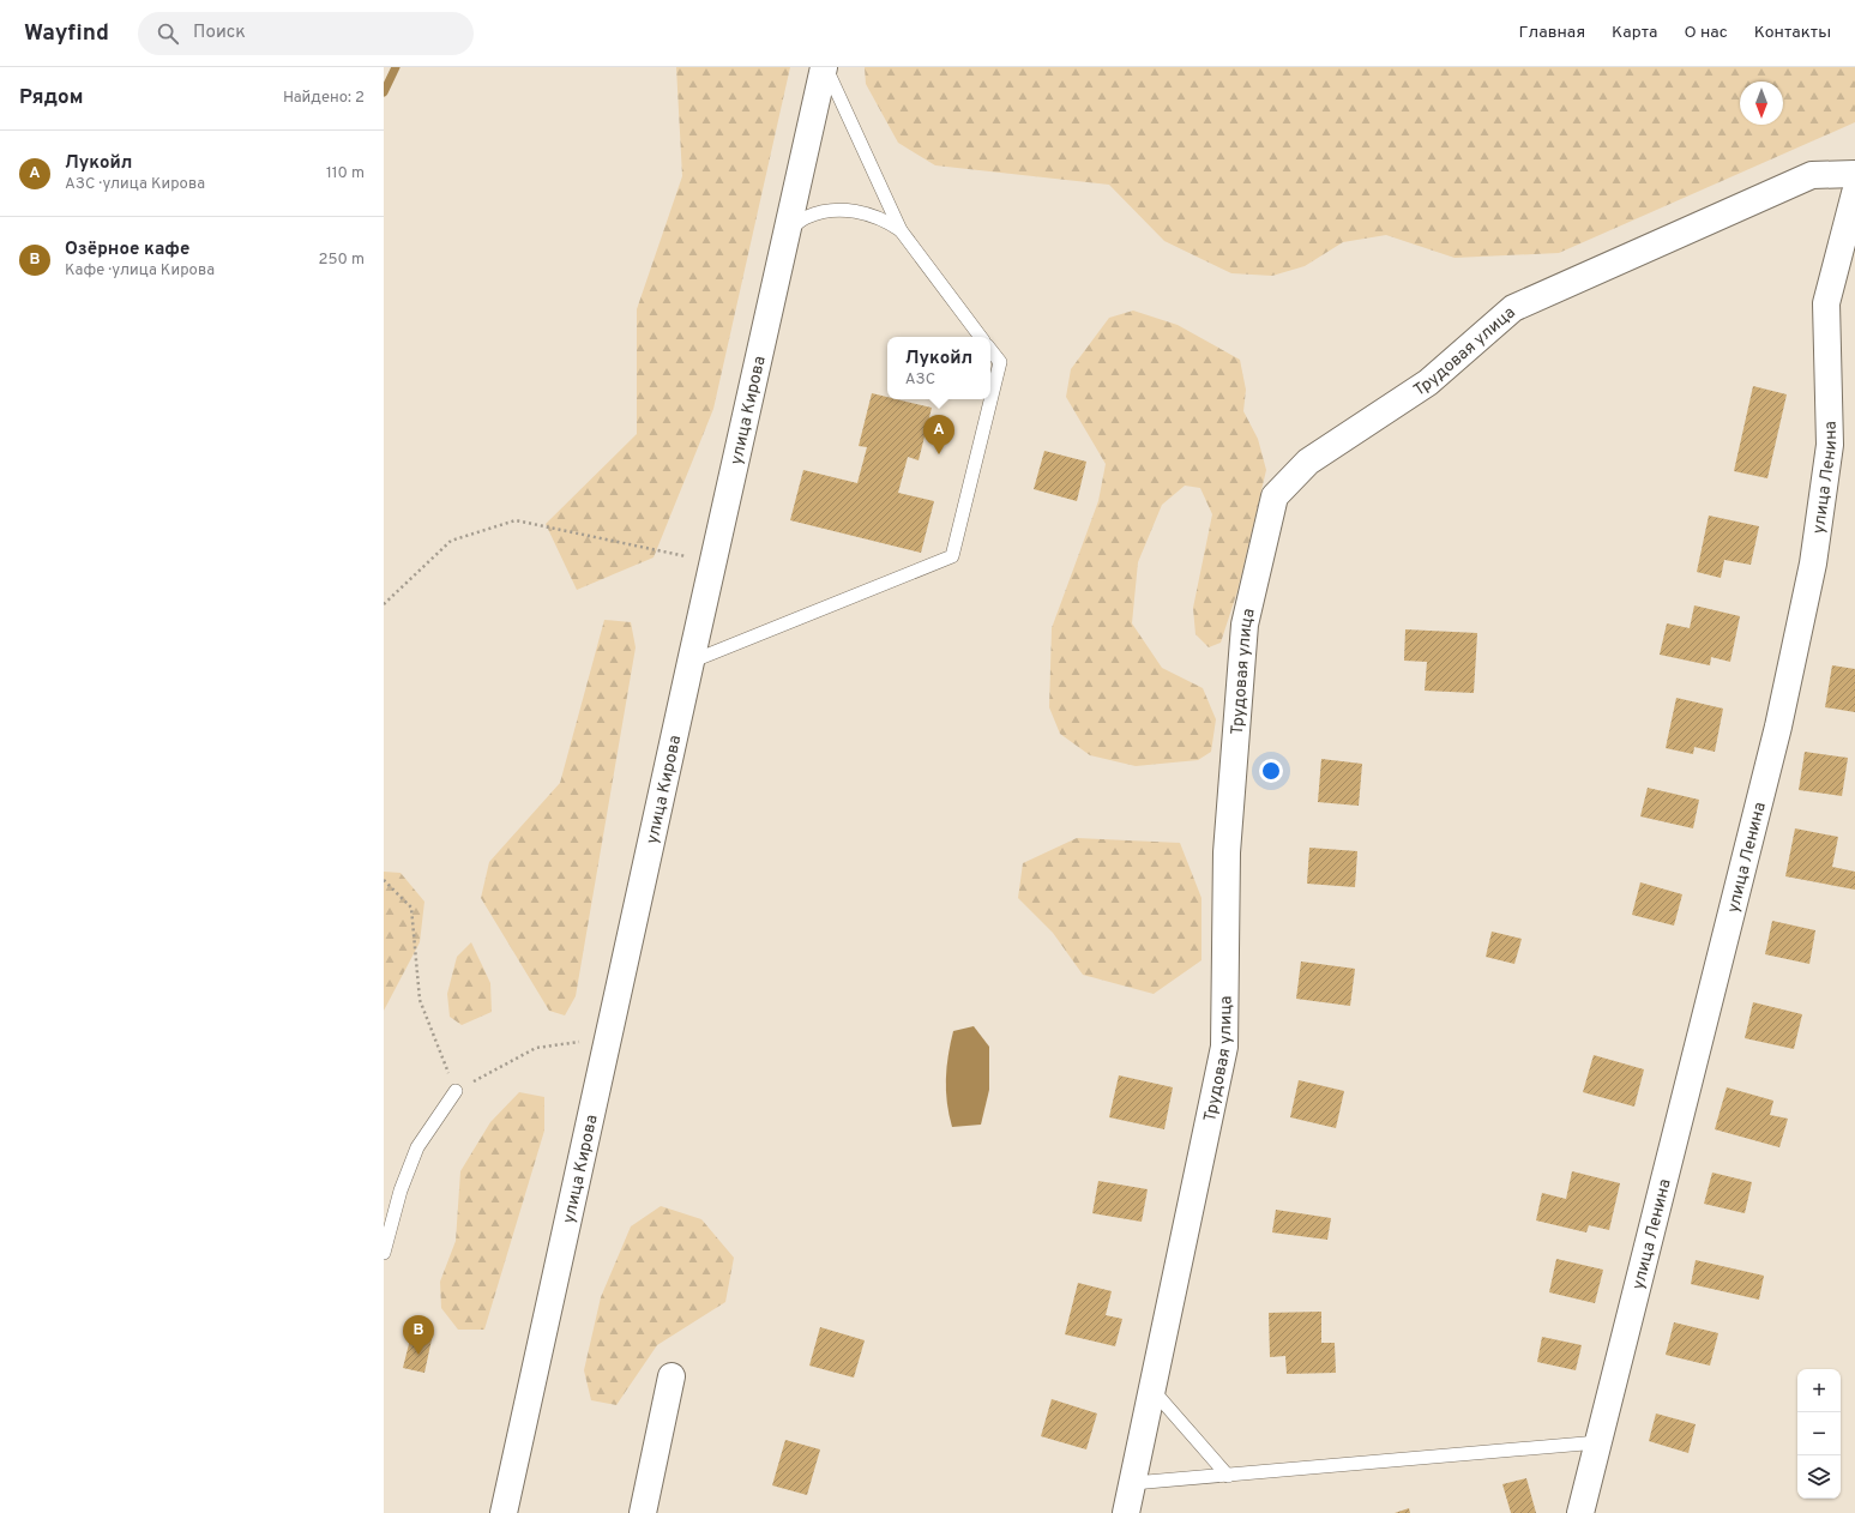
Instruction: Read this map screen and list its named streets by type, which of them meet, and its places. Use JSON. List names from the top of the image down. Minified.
{"streets":{"street":["Трудовая улица","улица Кирова","улица Ленина"]},"north":"bottom","page":{"header":"Wayfind","search":"Поиск","nav":["Главная","Карта","О нас","Контакты"],"heading":["Рядом","Найдено: 2"],"list":[{"mark":"A","name":"Лукойл","note":"АЗС · улица Кирова","value":"110 m"},{"mark":"B","name":"Озёрное кафе","note":"Кафе · улица Кирова","value":"250 m"}],"popup":["Лукойл","АЗС"],"pins":["A","B"],"map_buttons":["+","−"]}}
